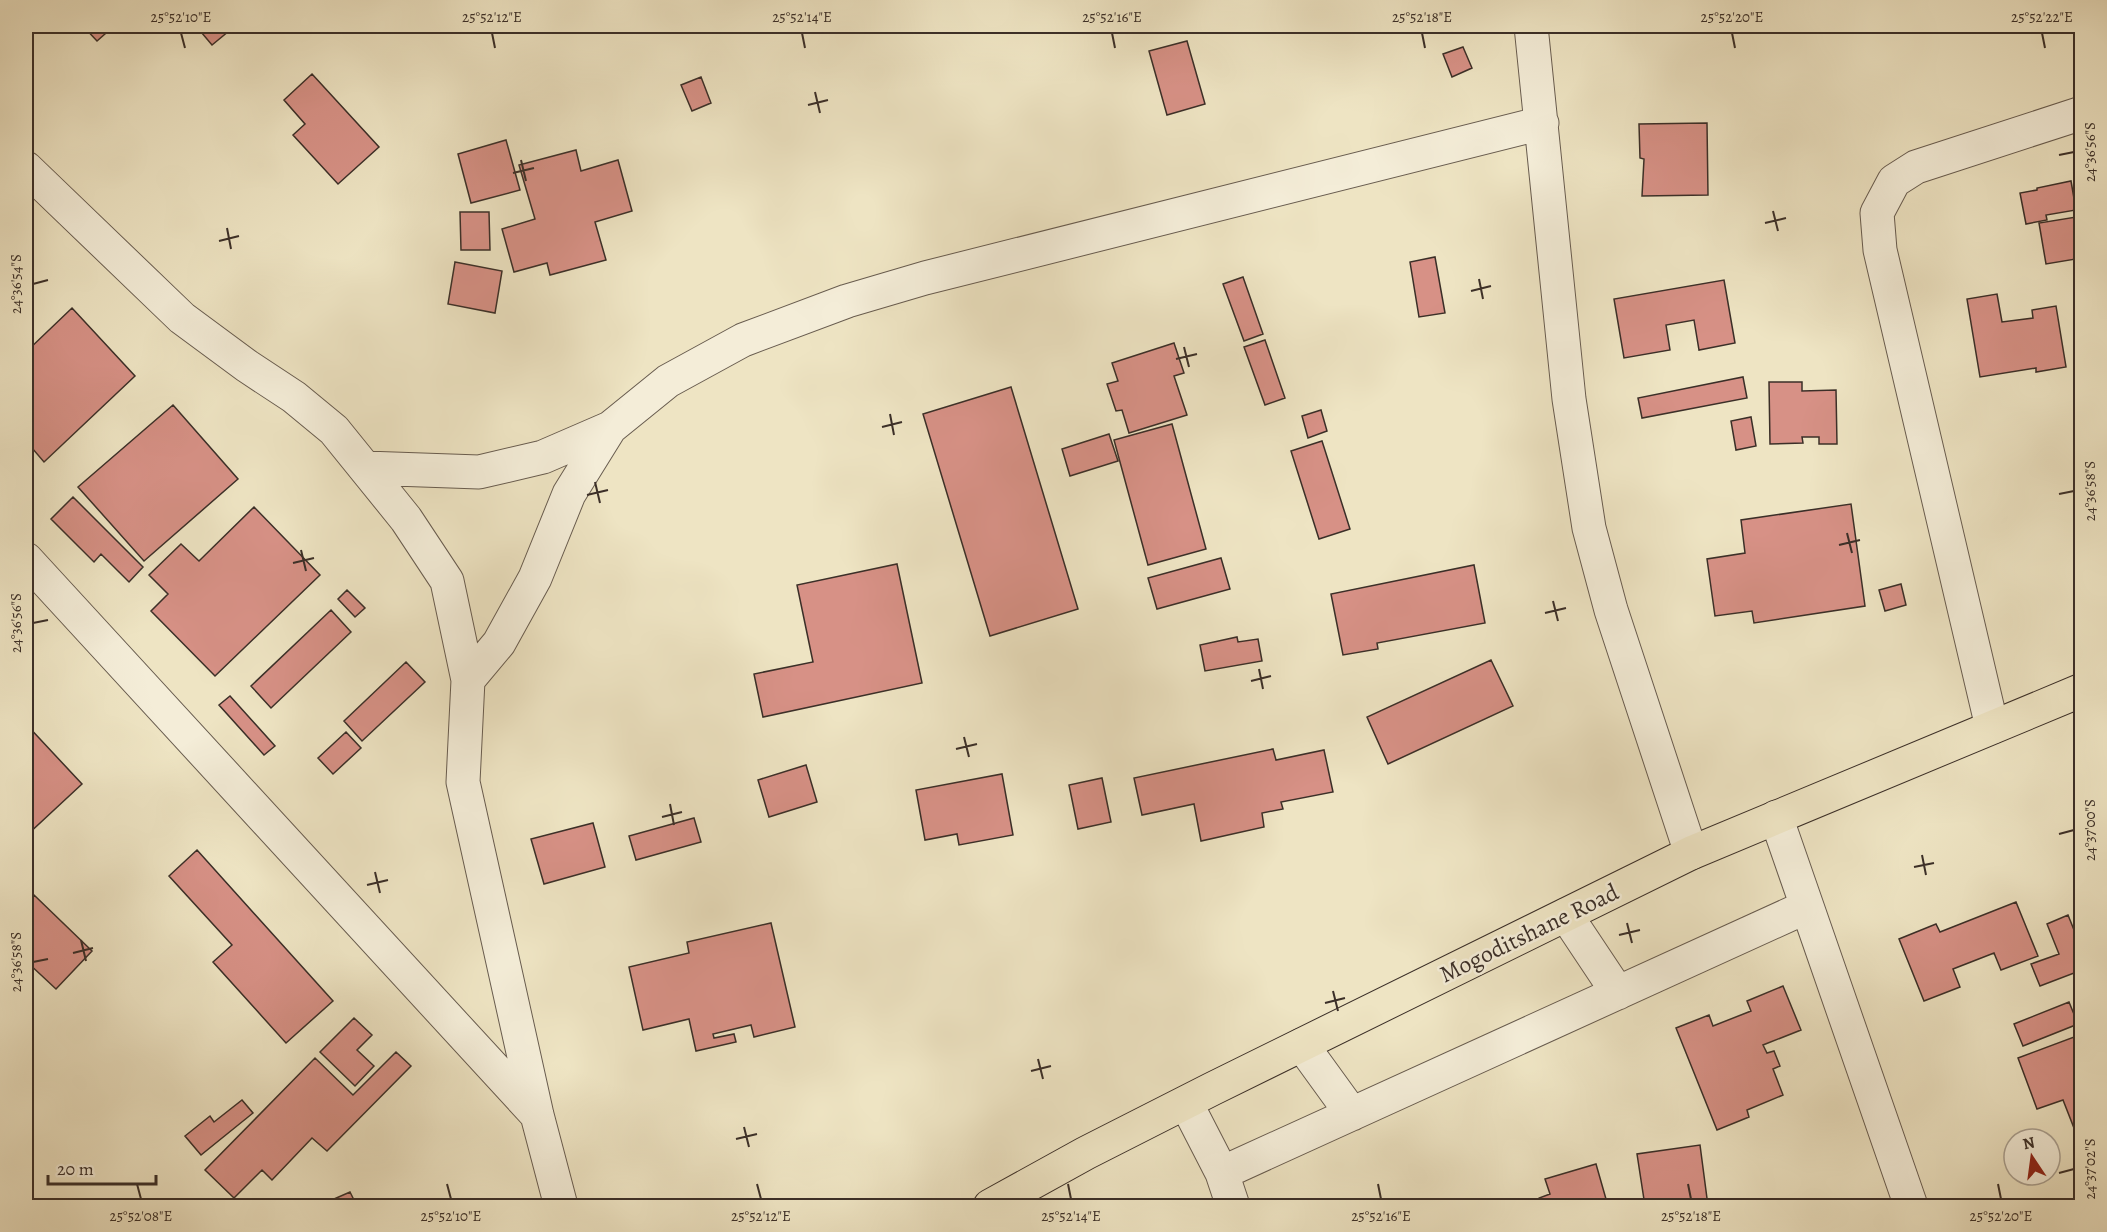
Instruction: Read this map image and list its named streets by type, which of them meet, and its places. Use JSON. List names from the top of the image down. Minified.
{"streets":{"main road":["Mogoditshane Road"]},"scale_bar":"20 m","north":"top","coordinates":["25°52'10\"E","25°52'12\"E","25°52'14\"E","25°52'16\"E","25°52'18\"E","25°52'20\"E","25°52'22\"E","24°36'56\"S","24°36'54\"S","24°36'58\"S","24°37'00\"S","24°37'02\"S","25°52'08\"E"]}
